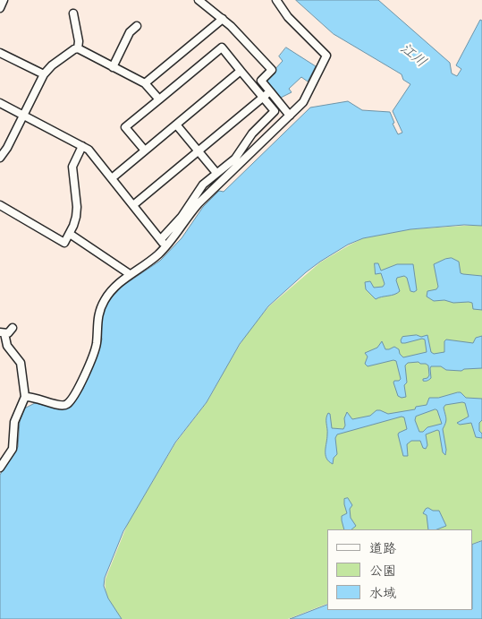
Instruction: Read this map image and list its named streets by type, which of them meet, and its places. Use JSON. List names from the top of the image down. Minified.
{"water":["江川"],"legend":["道路","公園","水域"]}
